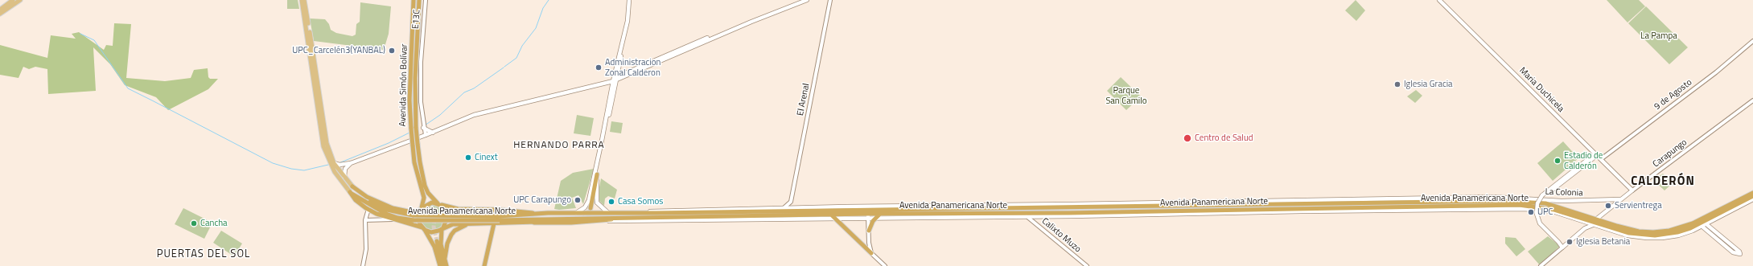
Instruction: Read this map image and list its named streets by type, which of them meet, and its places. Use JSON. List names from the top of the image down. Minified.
{"streets":{"highway":["Avenida Simón Bolívar","Avenida Panamericana Norte"],"main road":["Maria Duchicela","Carapungo","La Colonia"],"street":["E13C","9 de Agosto","El Arenal","Calixto Muzo"]},"crossings":[["Maria Duchicela","9 de Agosto"],["Maria Duchicela","Carapungo"],["Carapungo","La Colonia"],["Carapungo","Avenida Panamericana Norte"],["La Colonia","Avenida Panamericana Norte"],["Avenida Panamericana Norte","Calixto Muzo"]],"districts":["HERNANDO PARRA","CALDERÓN","PUERTAS DEL SOL"],"parks":["La Pampa","Parque San Camilo"],"places":["UPC_Carcelén3(YANBAL)","Administracion Zonal Calderon","Iglesia Gracia","Centro de Salud","Cinext","Estadio de Calderón","UPC Carapungo","Casa Somos","Servientrega","UPC","Cancha","Iglesia Betania"]}
